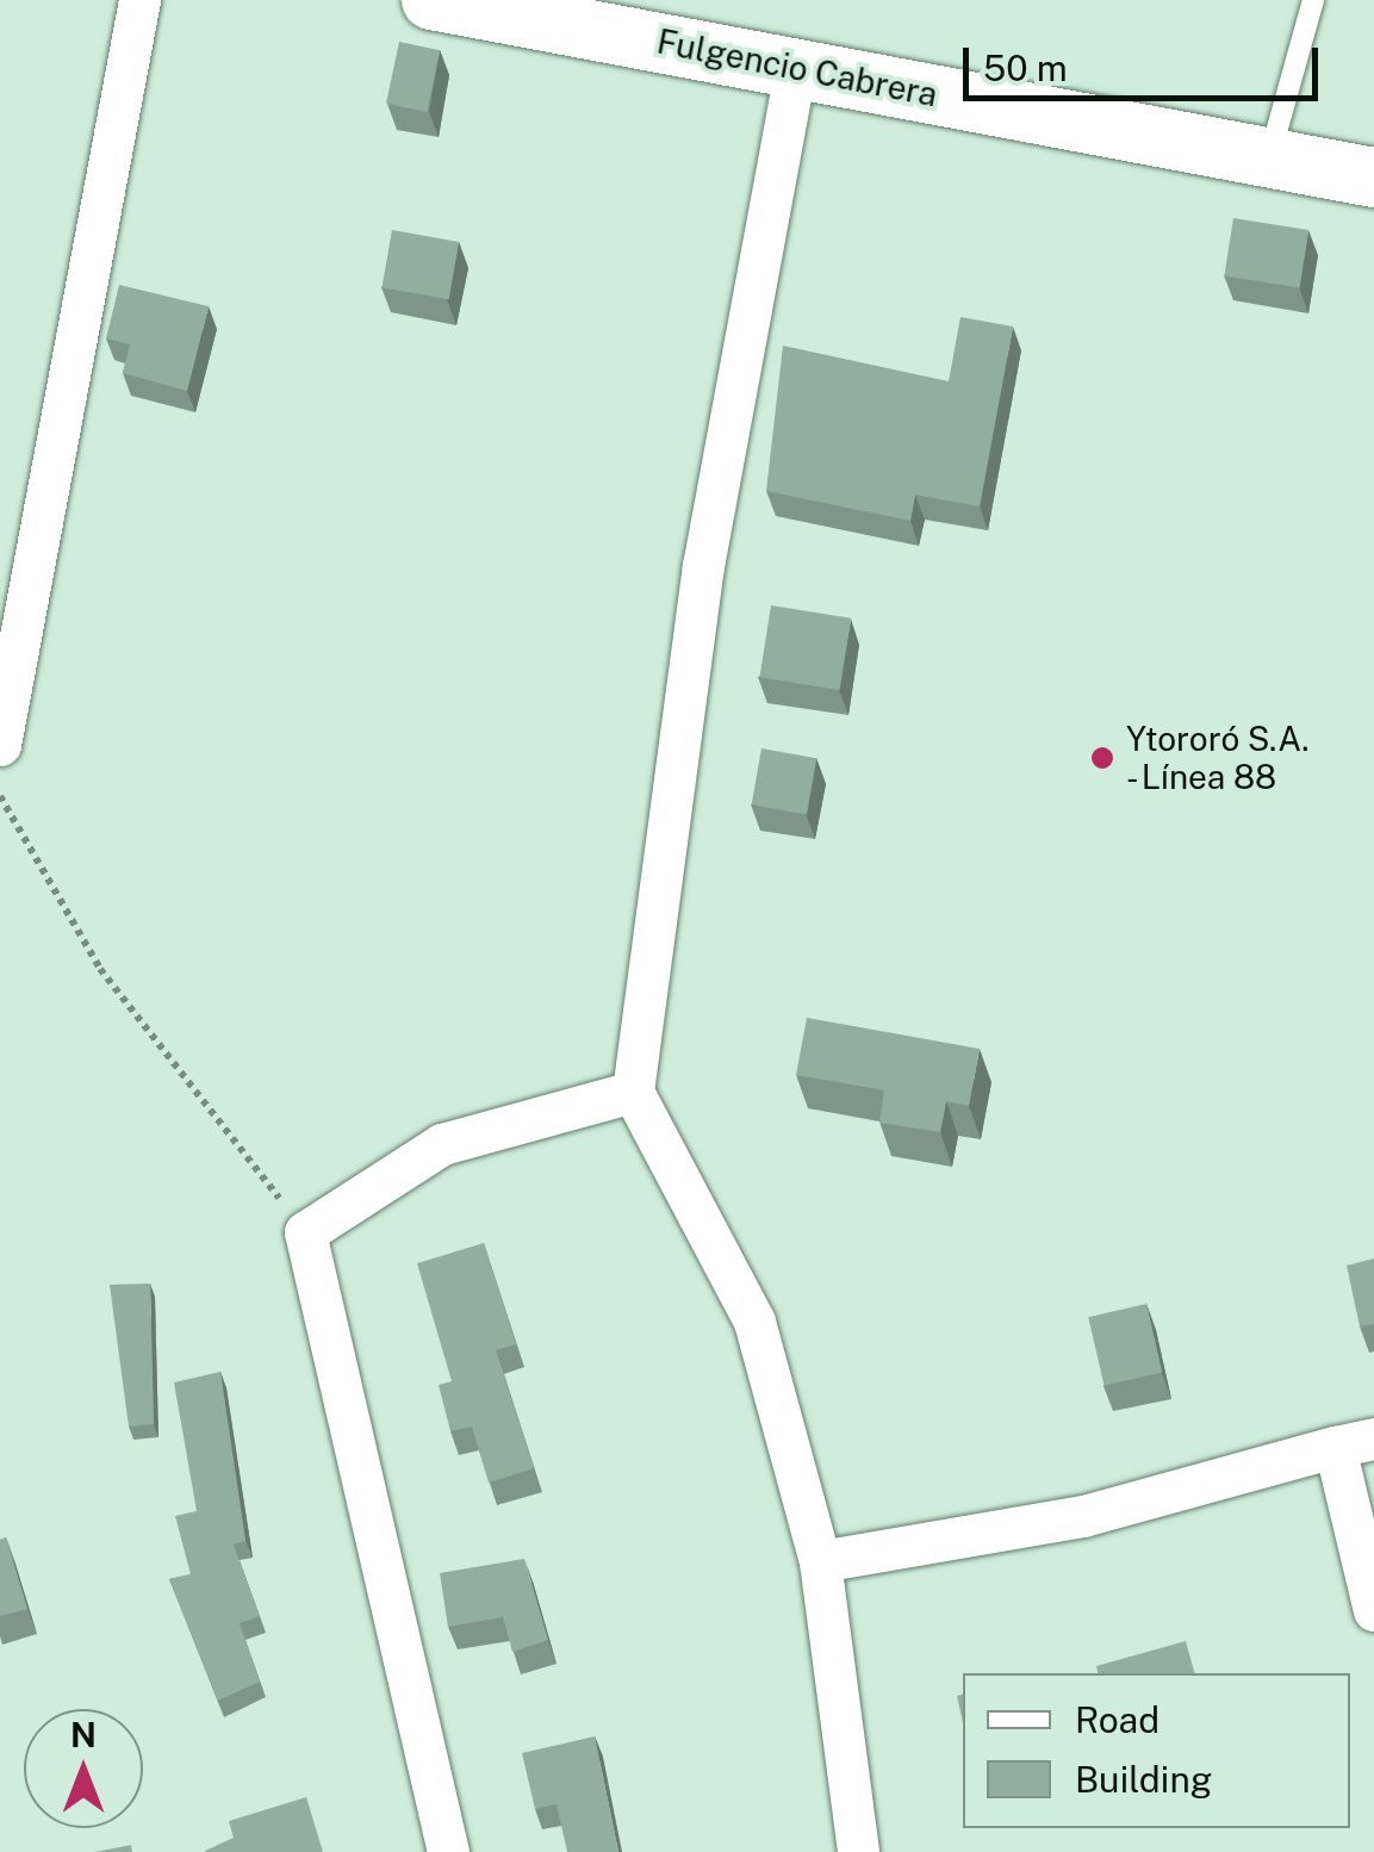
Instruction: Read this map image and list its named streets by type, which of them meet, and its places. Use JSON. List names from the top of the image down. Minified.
{"streets":{"main road":["Fulgencio Cabrera"]},"places":["Ytororó S.A. - Línea 88"],"legend":["Road","Building"],"scale_bar":"50 m","north":"top"}
